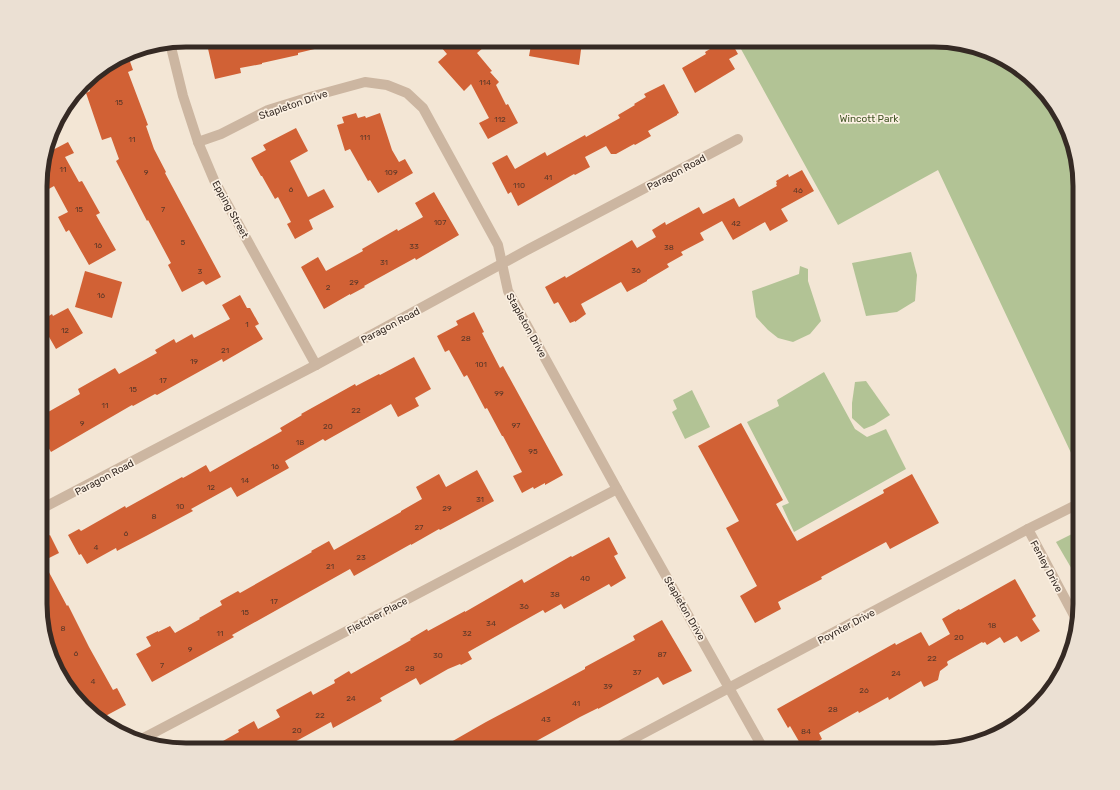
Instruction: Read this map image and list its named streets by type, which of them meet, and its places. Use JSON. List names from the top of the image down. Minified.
{"streets":{"street":["Stapleton Drive","Paragon Road","Epping Street","Fenley Drive","Fletcher Place","Poynter Drive"]},"crossings":[["Stapleton Drive","Paragon Road"],["Stapleton Drive","Epping Street"],["Stapleton Drive","Fletcher Place"],["Stapleton Drive","Poynter Drive"],["Paragon Road","Epping Street"],["Fenley Drive","Poynter Drive"]],"parks":["Wincott Park"],"house_numbers":["114","15","112","111","11","11","9","109","41","110","6","46","15","7","107","42","5","16","33","38","31","36","3","29","2","16","1","12","28","21","19","101","17","15","99","11","22","9","97","20","18","95","16","14","12","31","10","29","8","27","6","4","23","21","40","38","17","36","15","34","18","8","11","32","20","9","6","87","30","22","7","28","37","24","4","39","26","24","41","28","22","43","20","84"]}
